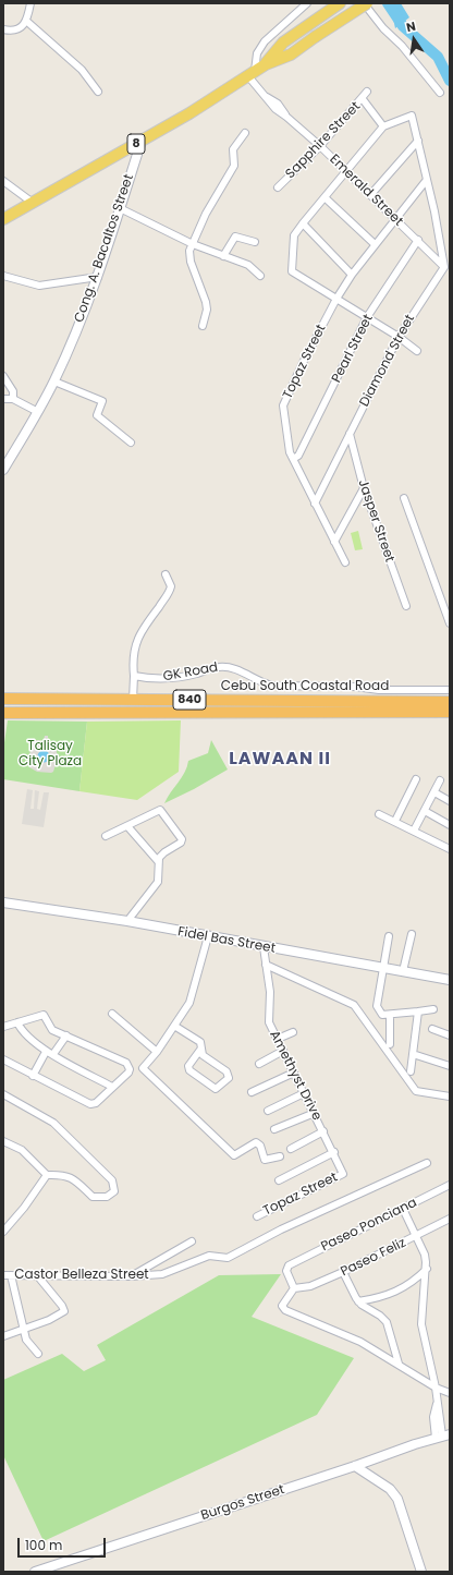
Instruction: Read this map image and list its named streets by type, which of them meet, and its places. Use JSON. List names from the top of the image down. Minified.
{"streets":{"highway":["Cebu South Coastal Road","840"],"main road":["8"],"street":["Sapphire Street","Emerald Street","Cong. A. Bacaltos Street","Pearl Street","Diamond Street","Topaz Street","Jasper Street","GK Road","Fidel Bas Street","Amethyst Drive","Paseo Ponciana","Paseo Feliz","Castor Belleza Street","Burgos Street"]},"crossings":[["Sapphire Street","Emerald Street"],["8","Emerald Street"],["8","Cong. A. Bacaltos Street"],["Emerald Street","Pearl Street"],["Emerald Street","Diamond Street"],["Emerald Street","Topaz Street"],["Pearl Street","Topaz Street"],["Diamond Street","Topaz Street"],["Diamond Street","Jasper Street"],["Topaz Street","Amethyst Drive"],["Fidel Bas Street","Amethyst Drive"],["Paseo Ponciana","Paseo Feliz"]],"districts":["LAWAAN II"],"parks":["Talisay City Plaza"],"scale_bar":"100 m","north":"top"}
